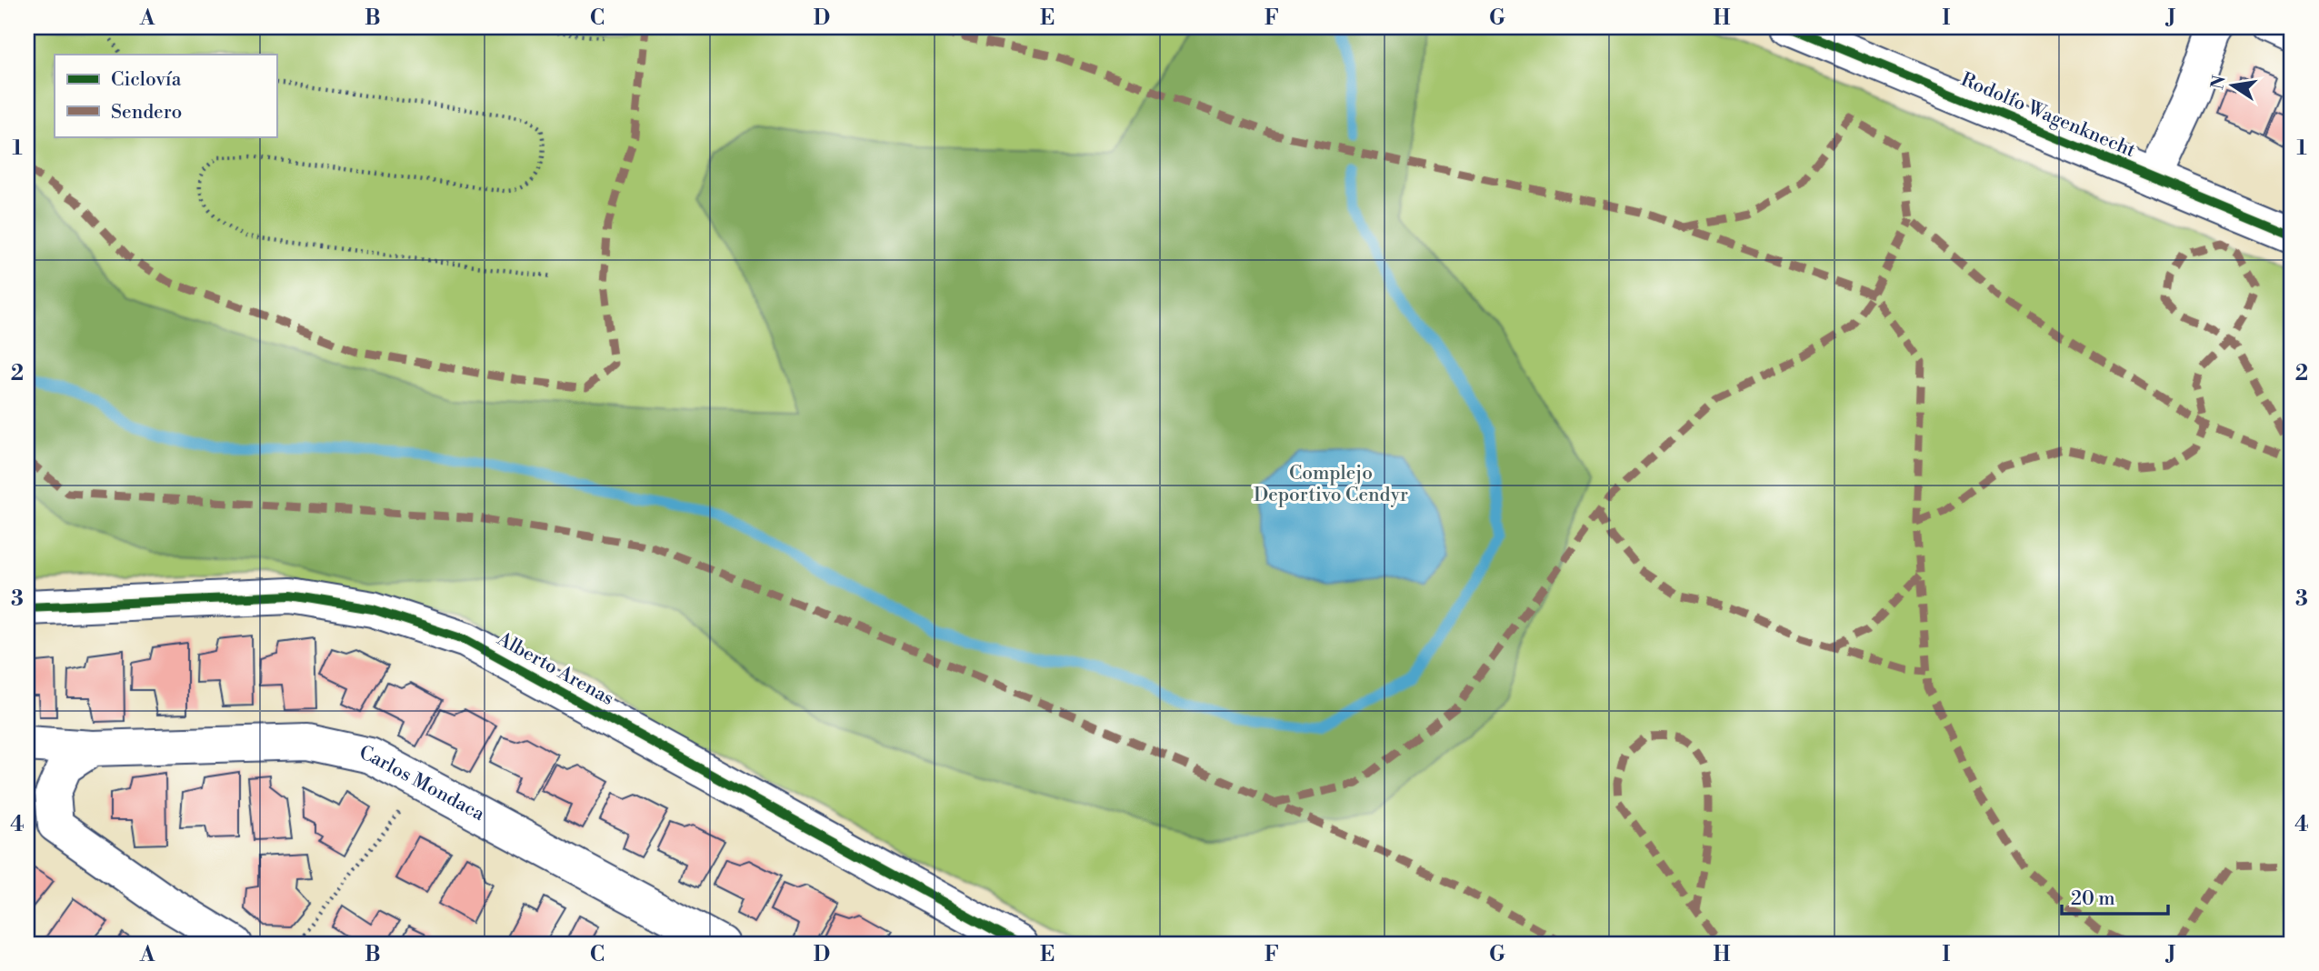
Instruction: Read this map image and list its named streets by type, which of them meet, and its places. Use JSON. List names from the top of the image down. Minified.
{"streets":{"street":["Rodolfo Wagenknecht","Alberto Arenas","Carlos Mondaca"]},"parks":["Complejo Deportivo Cendyr"],"legend":["Ciclovía","Sendero"],"scale_bar":"20 m","north":"left","grid":{"columns":["A","B","C","D","E","F","G","H","I","J"],"rows":["1","2","3","4"]}}
